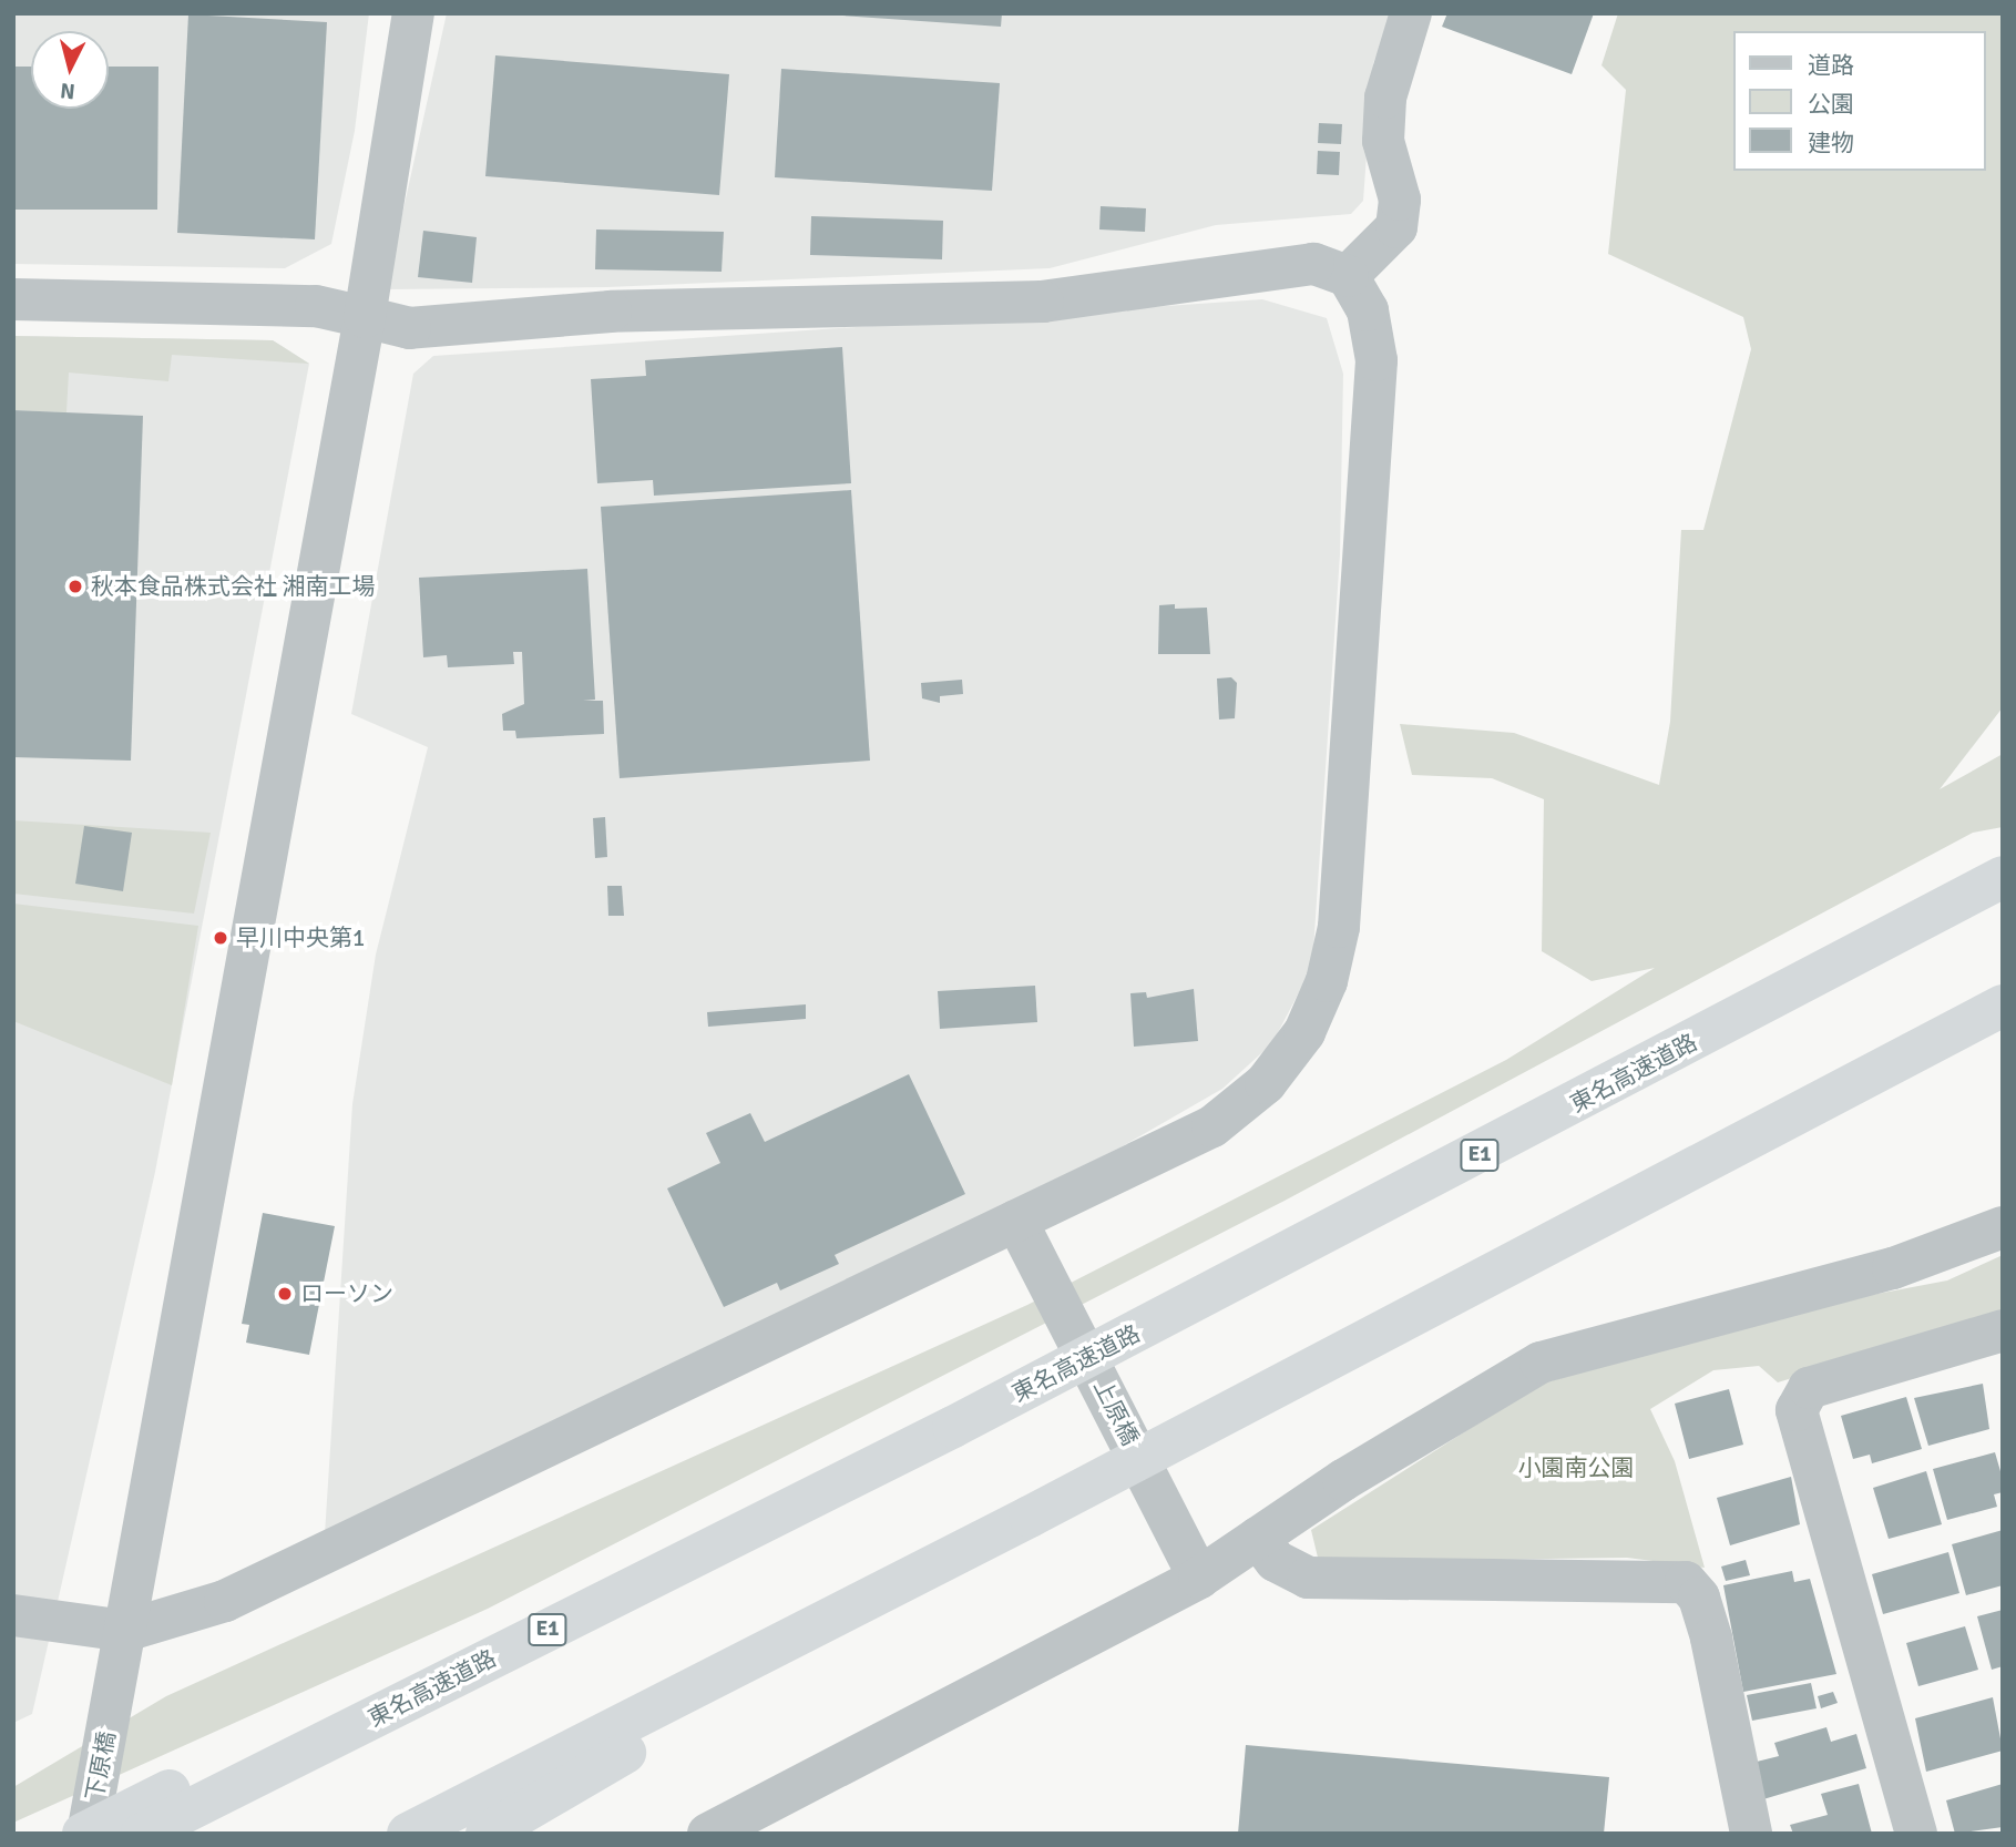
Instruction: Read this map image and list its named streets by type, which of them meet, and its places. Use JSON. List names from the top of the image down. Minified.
{"streets":{"highway":["東名高速道路","E1"],"street":["上原橋","下原橋"]},"parks":["小園南公園"],"places":["秋本食品株式会社 湘南工場","早川中央第1","ローソン"],"legend":["道路","公園","建物"],"north":"bottom"}
